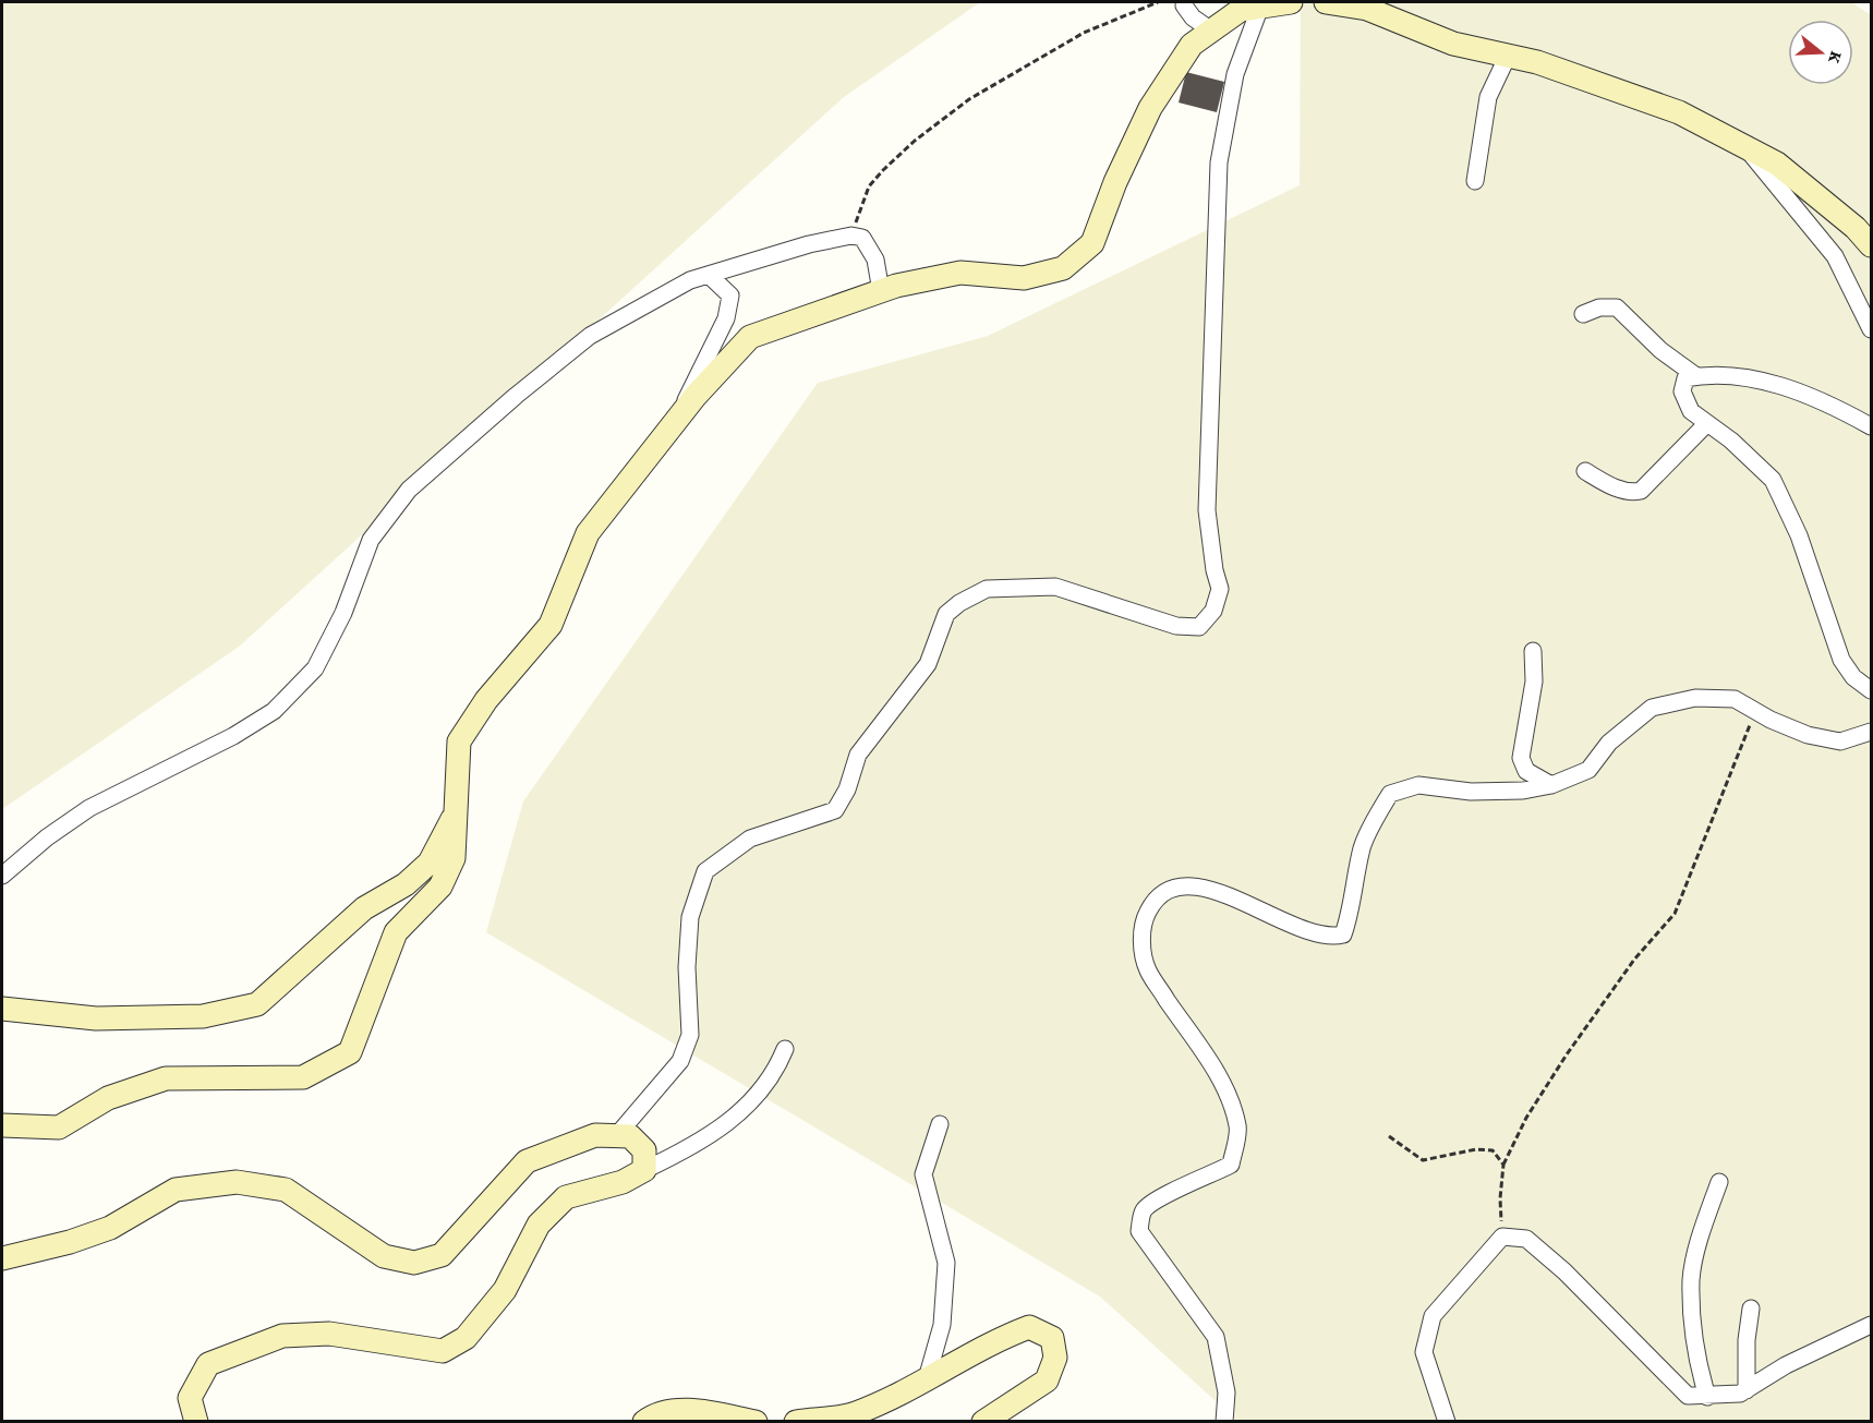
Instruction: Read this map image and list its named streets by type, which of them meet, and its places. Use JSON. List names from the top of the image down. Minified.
{"north":"right"}
